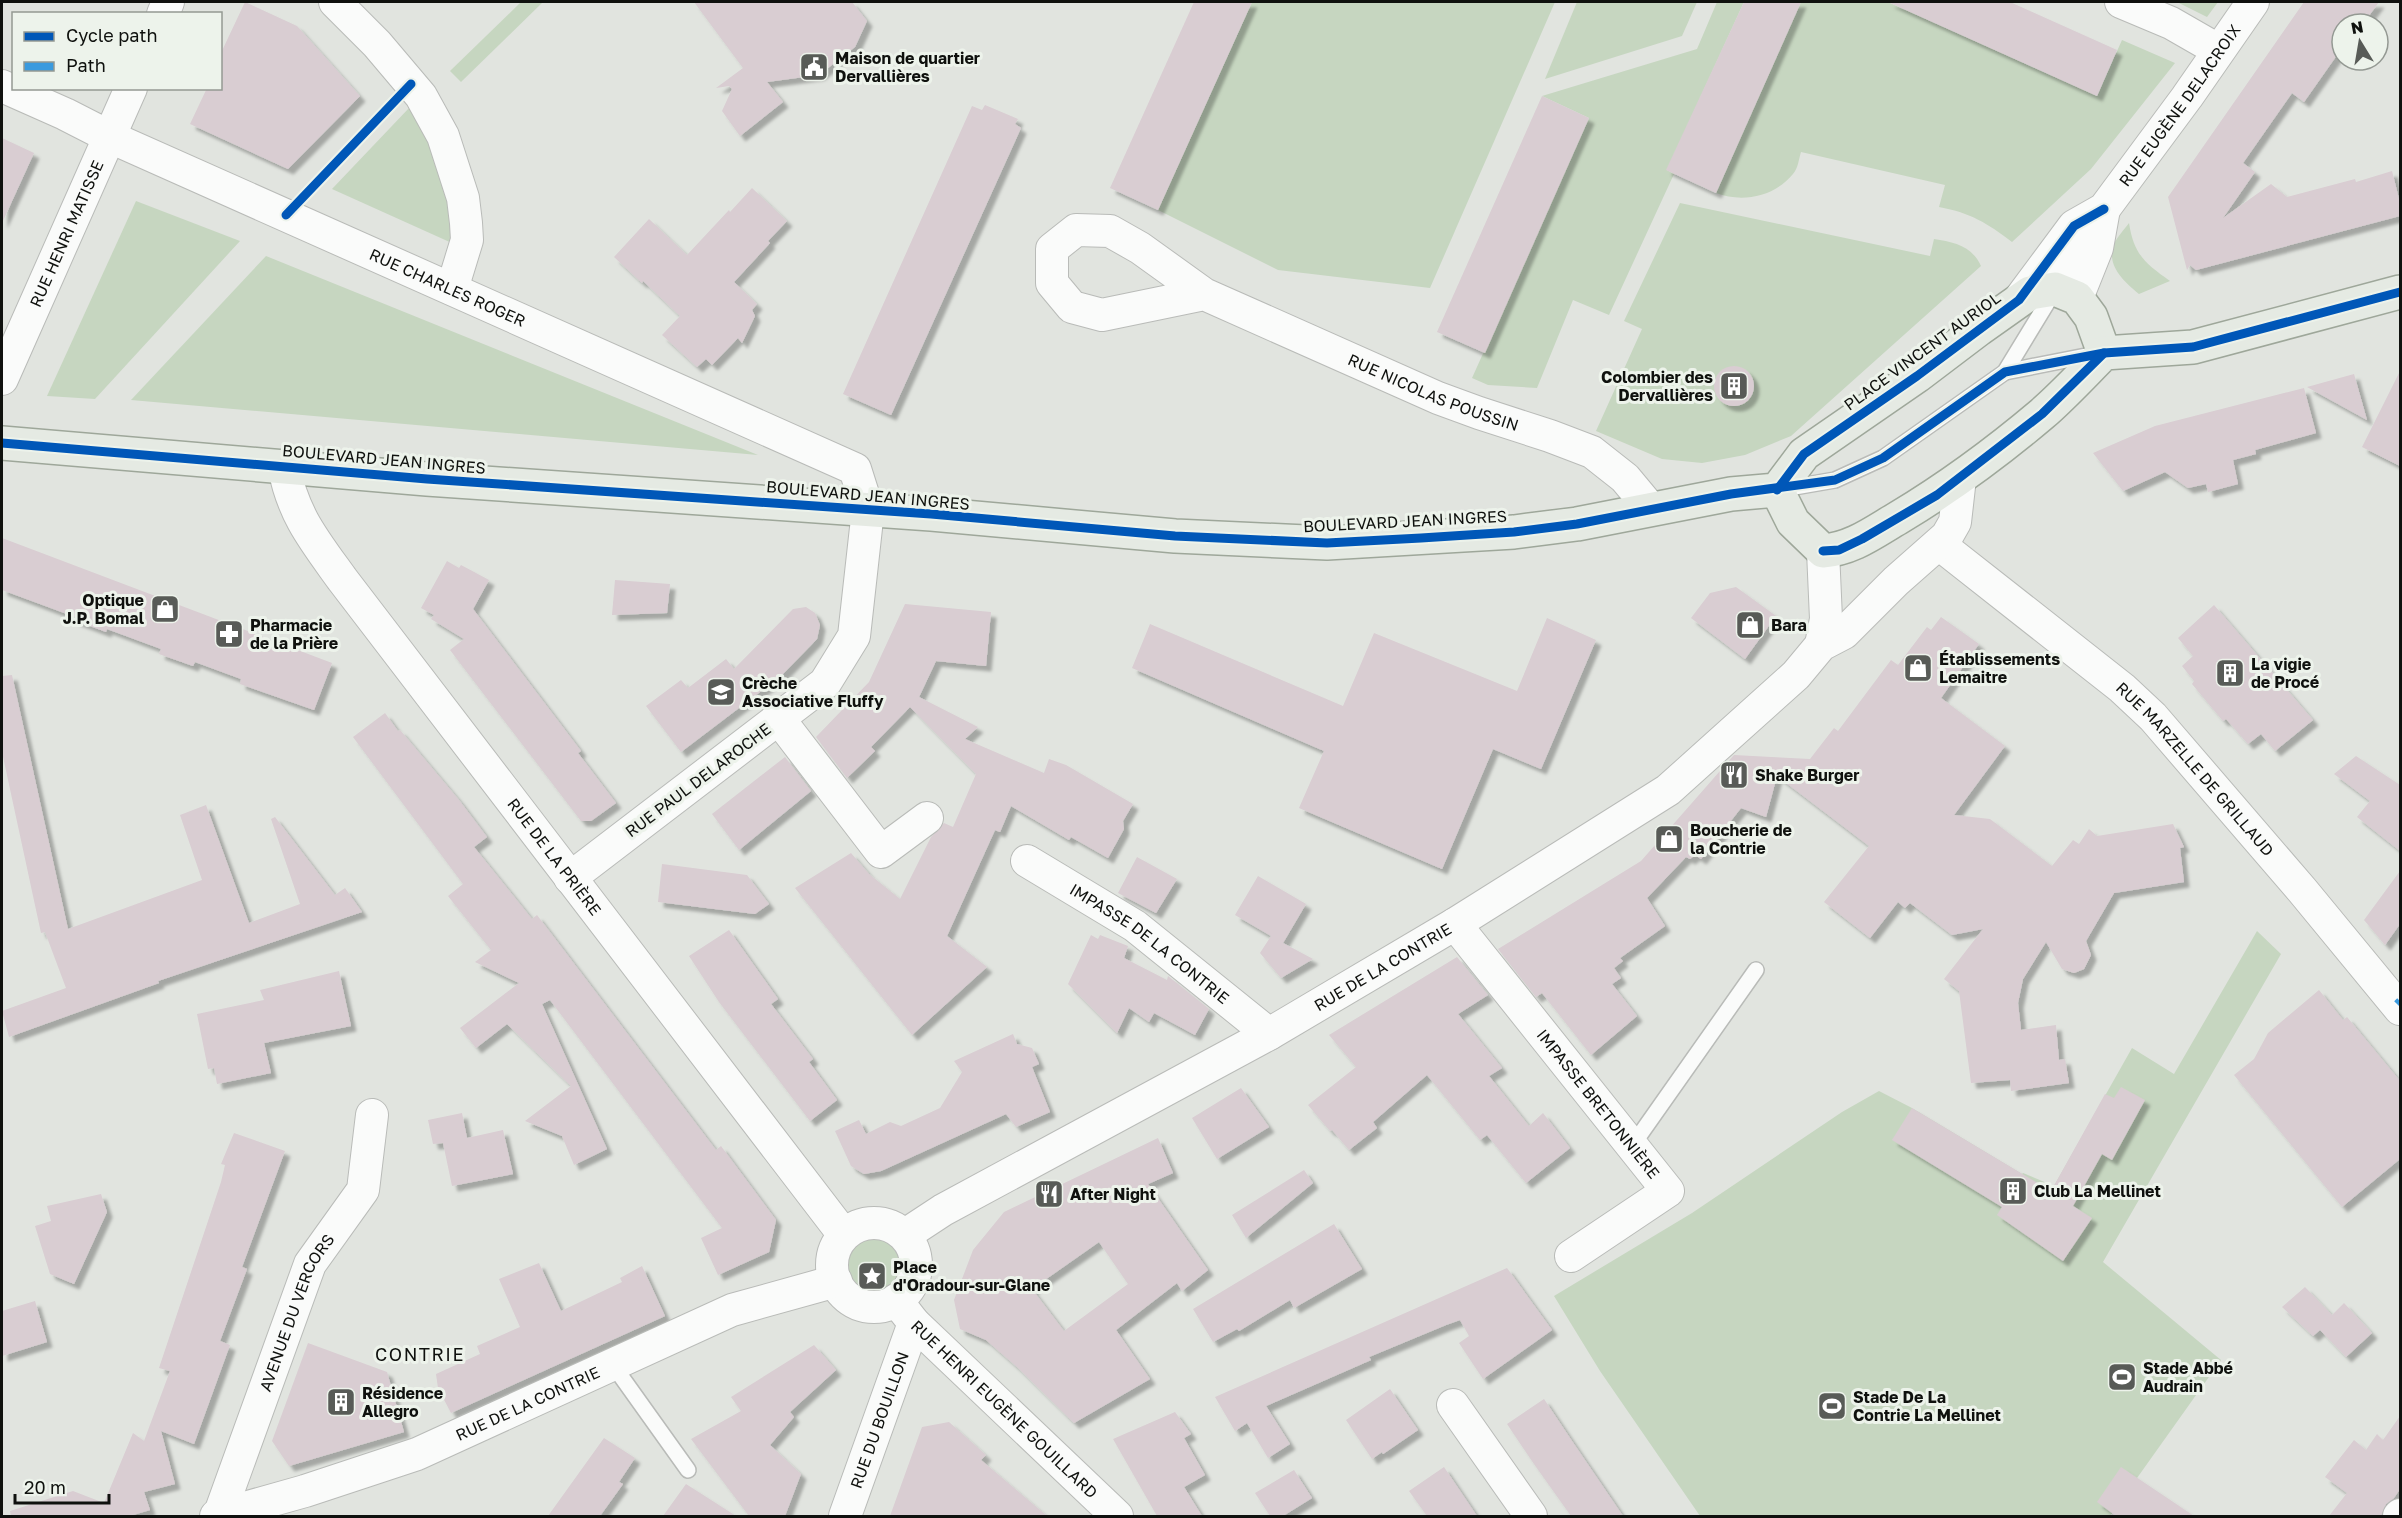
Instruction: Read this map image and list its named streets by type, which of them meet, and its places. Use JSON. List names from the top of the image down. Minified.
{"streets":{"main road":["PLACE VINCENT AURIOL","BOULEVARD JEAN INGRES"],"street":["RUE EUGÈNE DELACROIX","RUE HENRI MATISSE","RUE CHARLES ROGER","RUE NICOLAS POUSSIN","RUE MARZELLE DE GRILLAUD","RUE PAUL DELAROCHE","RUE DE LA PRIÈRE","IMPASSE DE LA CONTRIE","RUE DE LA CONTRIE","IMPASSE BRETONNIÈRE","AVENUE DU VERCORS","RUE HENRI EUGÈNE GOUILLARD","RUE DU BOUILLON"]},"crossings":[["RUE EUGÈNE DELACROIX","PLACE VINCENT AURIOL"],["RUE HENRI MATISSE","RUE CHARLES ROGER"],["RUE CHARLES ROGER","BOULEVARD JEAN INGRES"],["RUE CHARLES ROGER","RUE PAUL DELAROCHE"],["PLACE VINCENT AURIOL","BOULEVARD JEAN INGRES"],["RUE NICOLAS POUSSIN","BOULEVARD JEAN INGRES"],["BOULEVARD JEAN INGRES","RUE PAUL DELAROCHE"],["BOULEVARD JEAN INGRES","RUE DE LA PRIÈRE"],["RUE PAUL DELAROCHE","RUE DE LA PRIÈRE"],["RUE DE LA PRIÈRE","RUE DE LA CONTRIE"],["RUE DE LA PRIÈRE","RUE HENRI EUGÈNE GOUILLARD"],["RUE DE LA PRIÈRE","RUE DU BOUILLON"],["IMPASSE DE LA CONTRIE","RUE DE LA CONTRIE"],["RUE DE LA CONTRIE","IMPASSE BRETONNIÈRE"],["RUE DE LA CONTRIE","AVENUE DU VERCORS"],["RUE DE LA CONTRIE","RUE HENRI EUGÈNE GOUILLARD"],["RUE DE LA CONTRIE","RUE DU BOUILLON"],["RUE HENRI EUGÈNE GOUILLARD","RUE DU BOUILLON"]],"districts":["CONTRIE"],"places":{"public building":["Maison de quartier Dervallières"],"building":["Colombier des Dervallières","La vigie de Procé","Club La Mellinet","Résidence Allegro"],"shop":["Optique J.P. Bomal","Bara","Établissements Lemaitre","Boucherie de la Contrie"],"pharmacy":["Pharmacie de la Prière"],"school or university":["Crèche Associative Fluffy"],"restaurant":["Shake Burger","After Night"],"place":["Place d'Oradour-sur-Glane"],"sports":["Stade Abbé Audrain","Stade De La Contrie La Mellinet"]},"legend":["Cycle path","Path"],"scale_bar":"20 m","north":"top"}
